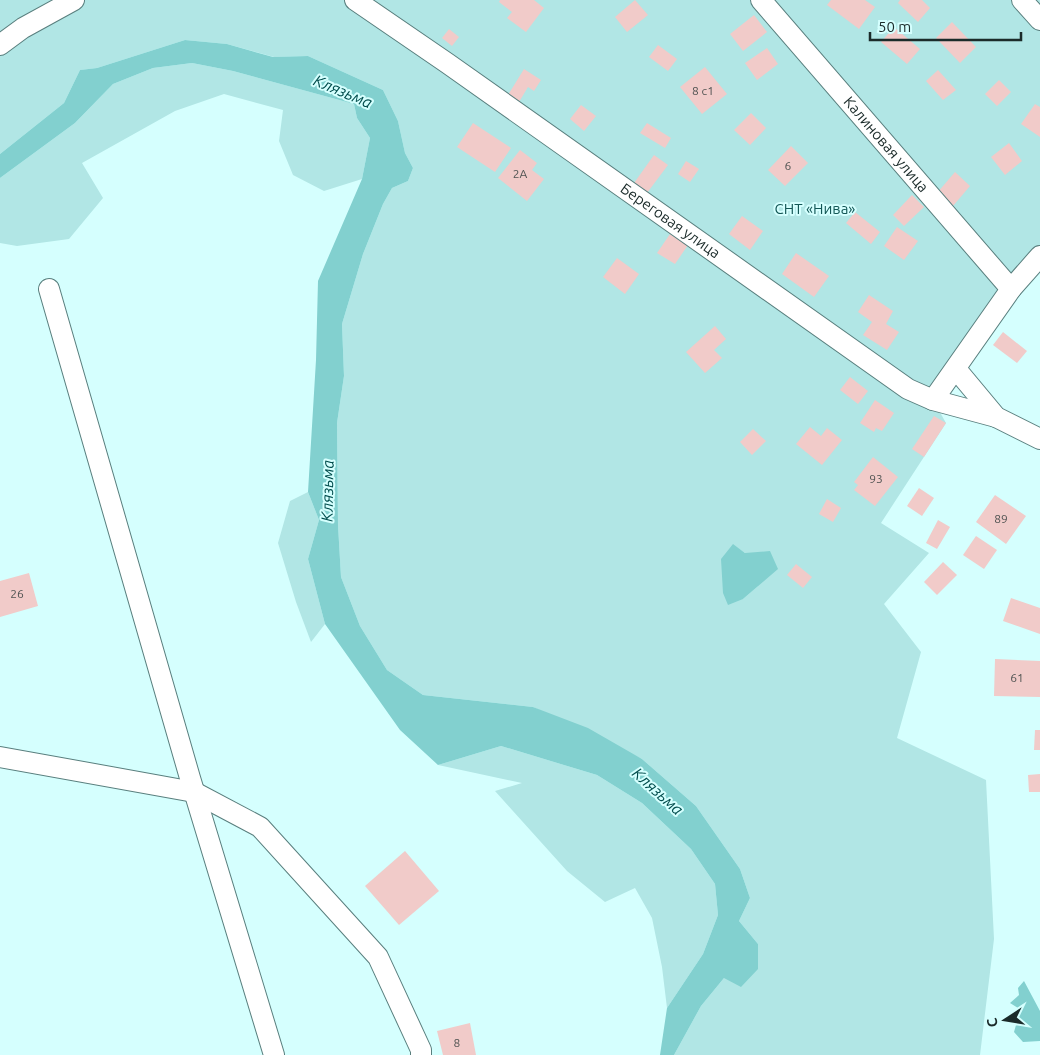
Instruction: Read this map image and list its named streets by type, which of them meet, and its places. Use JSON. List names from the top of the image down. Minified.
{"streets":{"street":["Калиновая улица","Береговая улица"]},"water":["Клязьма"],"parks":["СНТ «Нива»"],"house_numbers":["8 с1","6","2А","93","89","26","61","8"],"scale_bar":"50 m","north":"left"}
